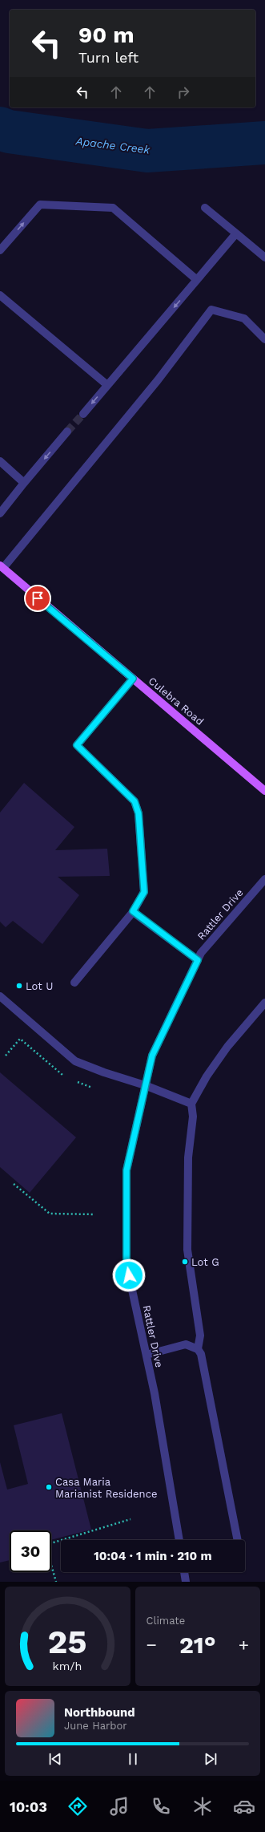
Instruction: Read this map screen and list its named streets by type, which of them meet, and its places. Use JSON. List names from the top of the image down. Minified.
{"streets":{"main road":["Culebra Road"],"street":["Rattler Drive"]},"water":["Apache Creek"],"places":["Lot U","Lot G","Casa Maria Marianist Residence"],"page":{"turn":["90 m","Turn left"],"limit":"30","trip":"10:04 · 1 min · 210 m","tile":"Climate","heat":["−","21°","+"],"song":["Northbound","June Harbor"],"tabs":"10:03","gauge":["25","km/h"]}}
